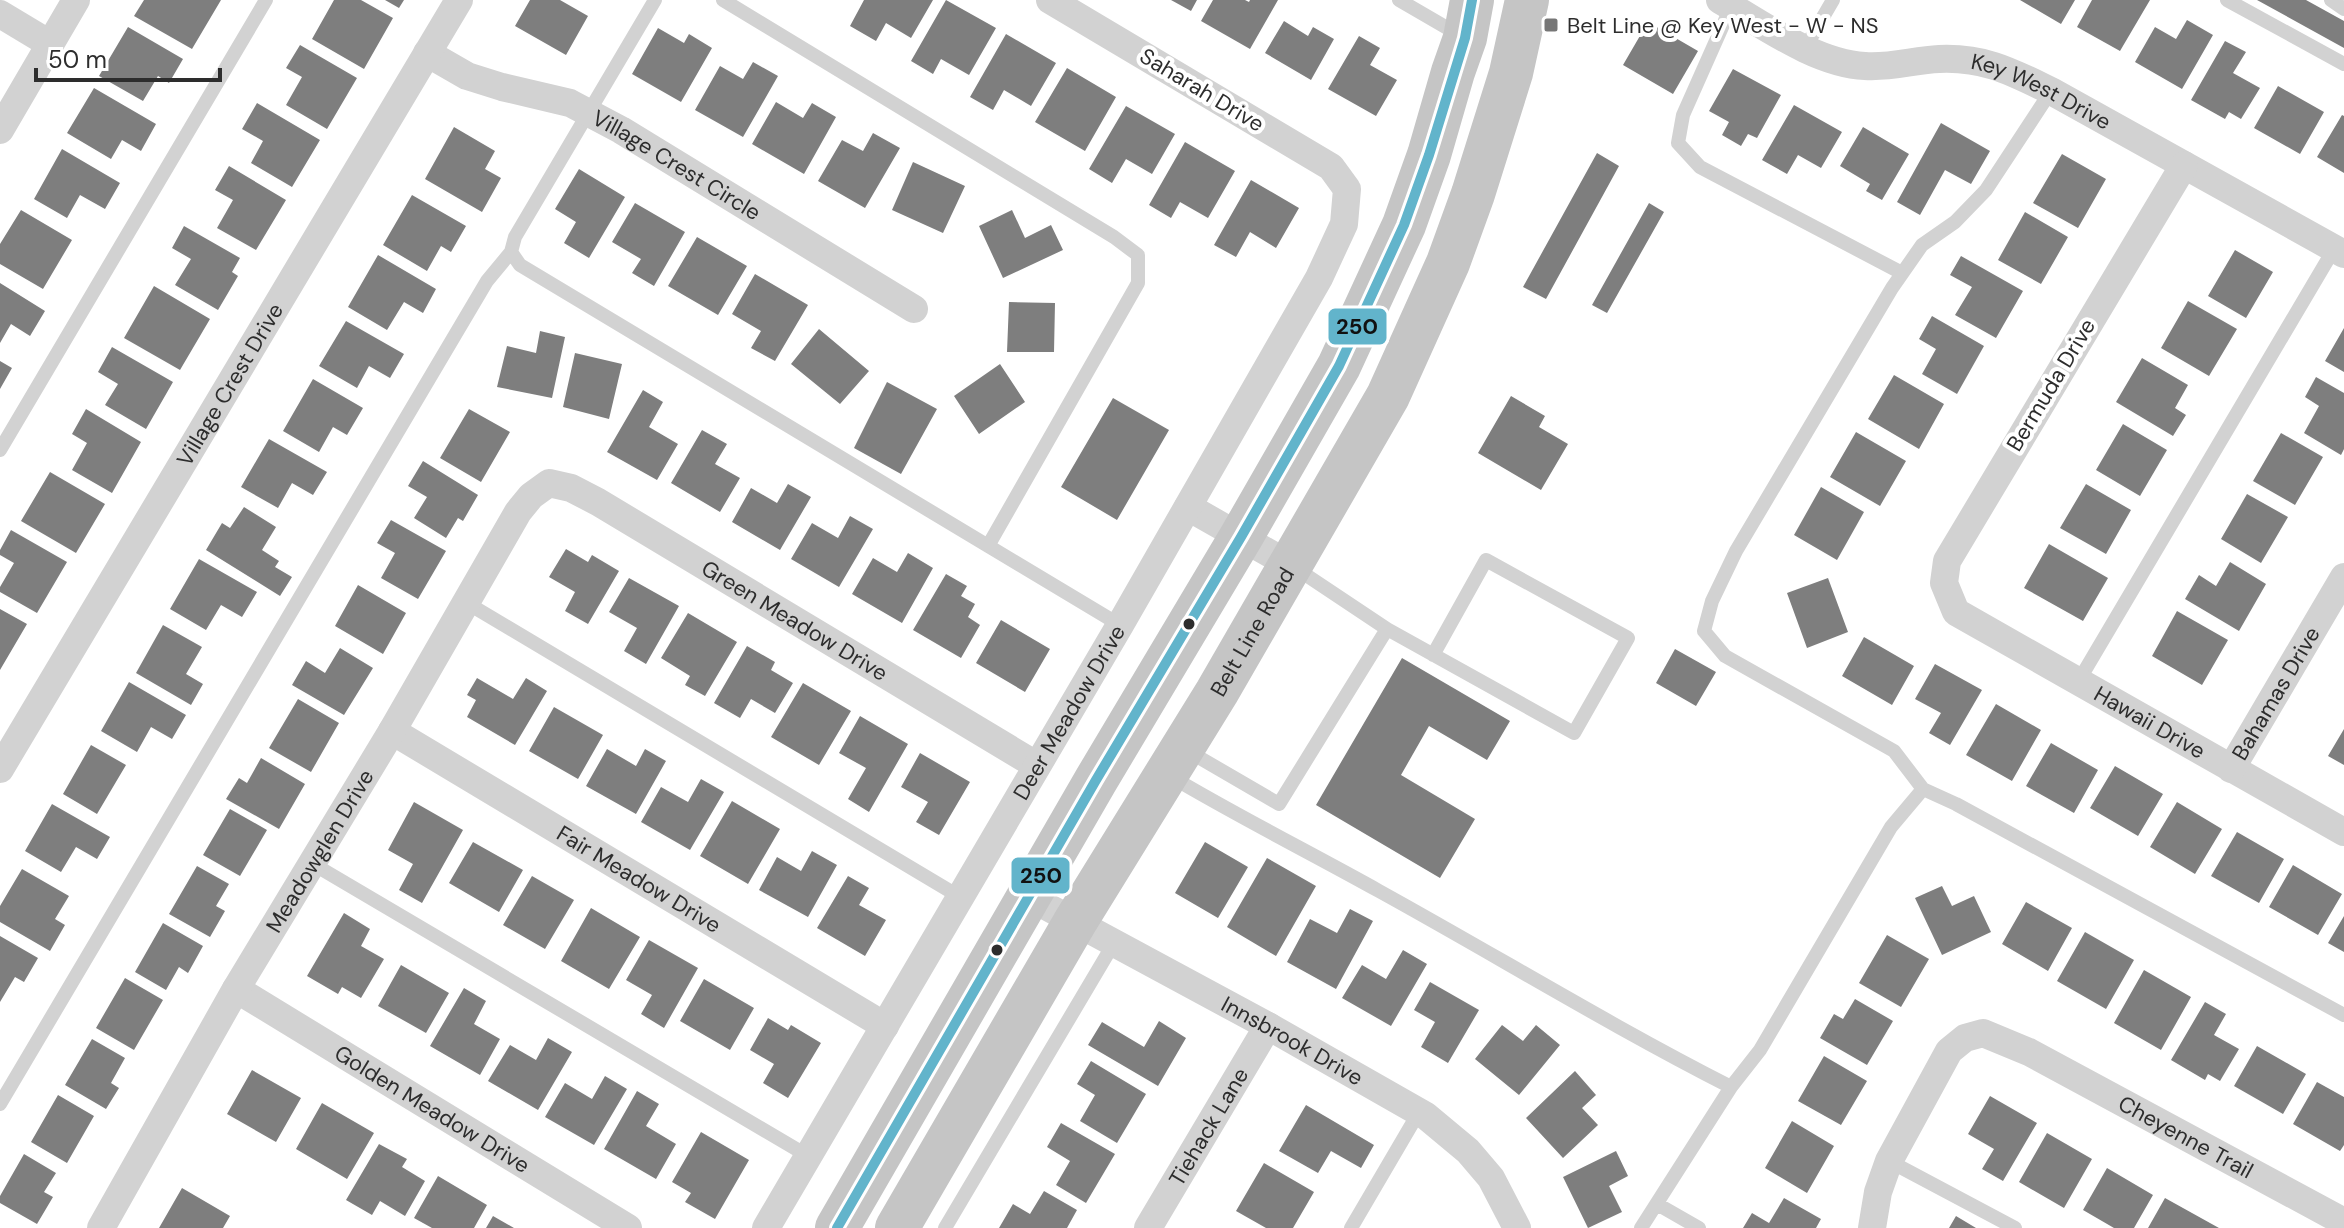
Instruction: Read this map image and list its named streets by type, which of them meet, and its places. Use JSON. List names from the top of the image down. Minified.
{"streets":{"main road":["Belt Line Road"],"street":["Saharah Drive","Key West Drive","Village Crest Circle","Village Crest Drive","Bermuda Drive","Green Meadow Drive","Bahamas Drive","Deer Meadow Drive","Hawaii Drive","Meadowglen Drive","Fair Meadow Drive","Innsbrook Drive","Golden Meadow Drive","Tiehack Lane","Cheyenne Trail"]},"crossings":[["Saharah Drive","Deer Meadow Drive"],["Key West Drive","Bermuda Drive"],["Village Crest Circle","Village Crest Drive"],["Bermuda Drive","Hawaii Drive"],["Green Meadow Drive","Deer Meadow Drive"],["Green Meadow Drive","Meadowglen Drive"],["Belt Line Road","Innsbrook Drive"],["Bahamas Drive","Hawaii Drive"],["Deer Meadow Drive","Fair Meadow Drive"],["Meadowglen Drive","Fair Meadow Drive"],["Meadowglen Drive","Golden Meadow Drive"],["Innsbrook Drive","Tiehack Lane"]],"places":{"transit":["Belt Line @ Key West - W - NS"]},"lines":["transit line 250"],"scale_bar":"50 m"}
